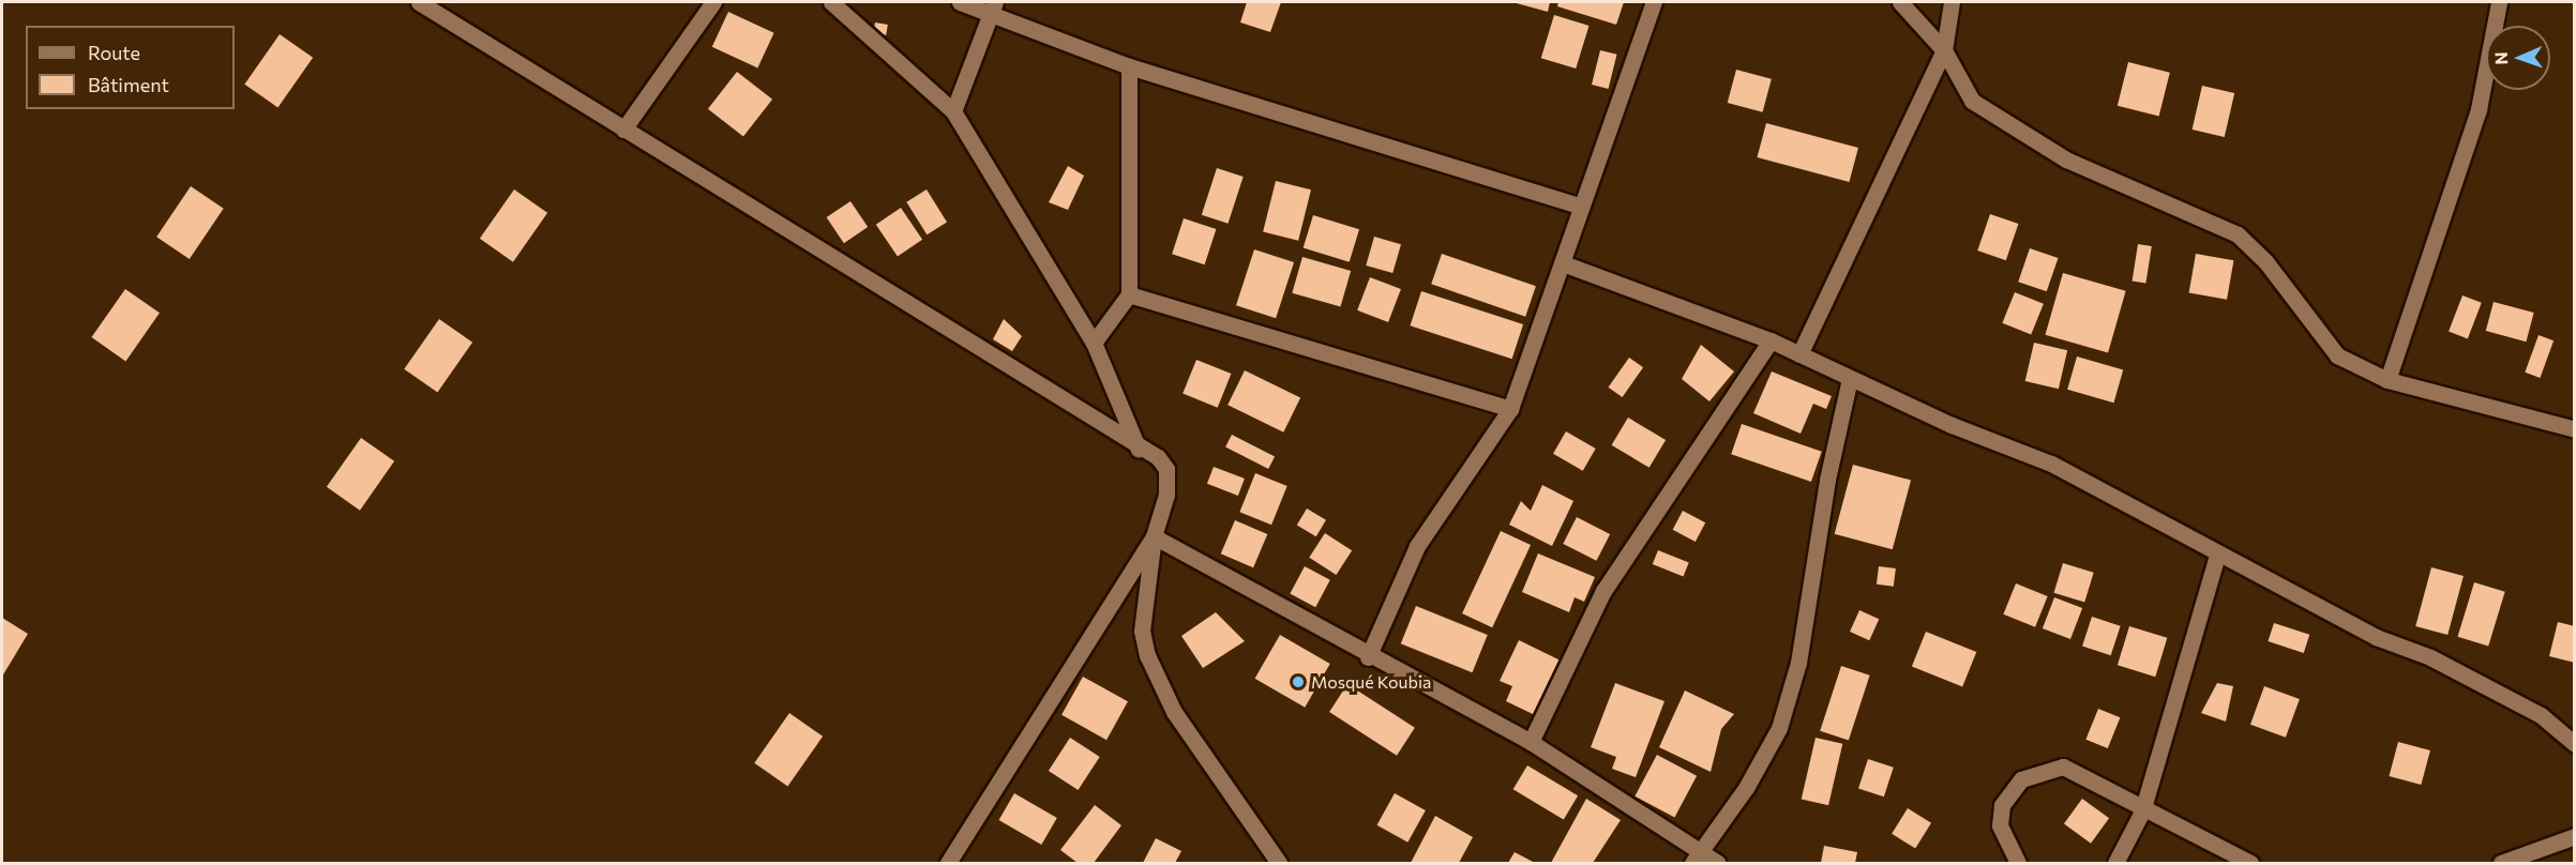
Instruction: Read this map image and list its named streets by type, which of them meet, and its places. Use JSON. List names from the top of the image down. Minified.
{"places":["Mosqué Koubia"],"legend":["Route","Bâtiment"],"north":"left"}
